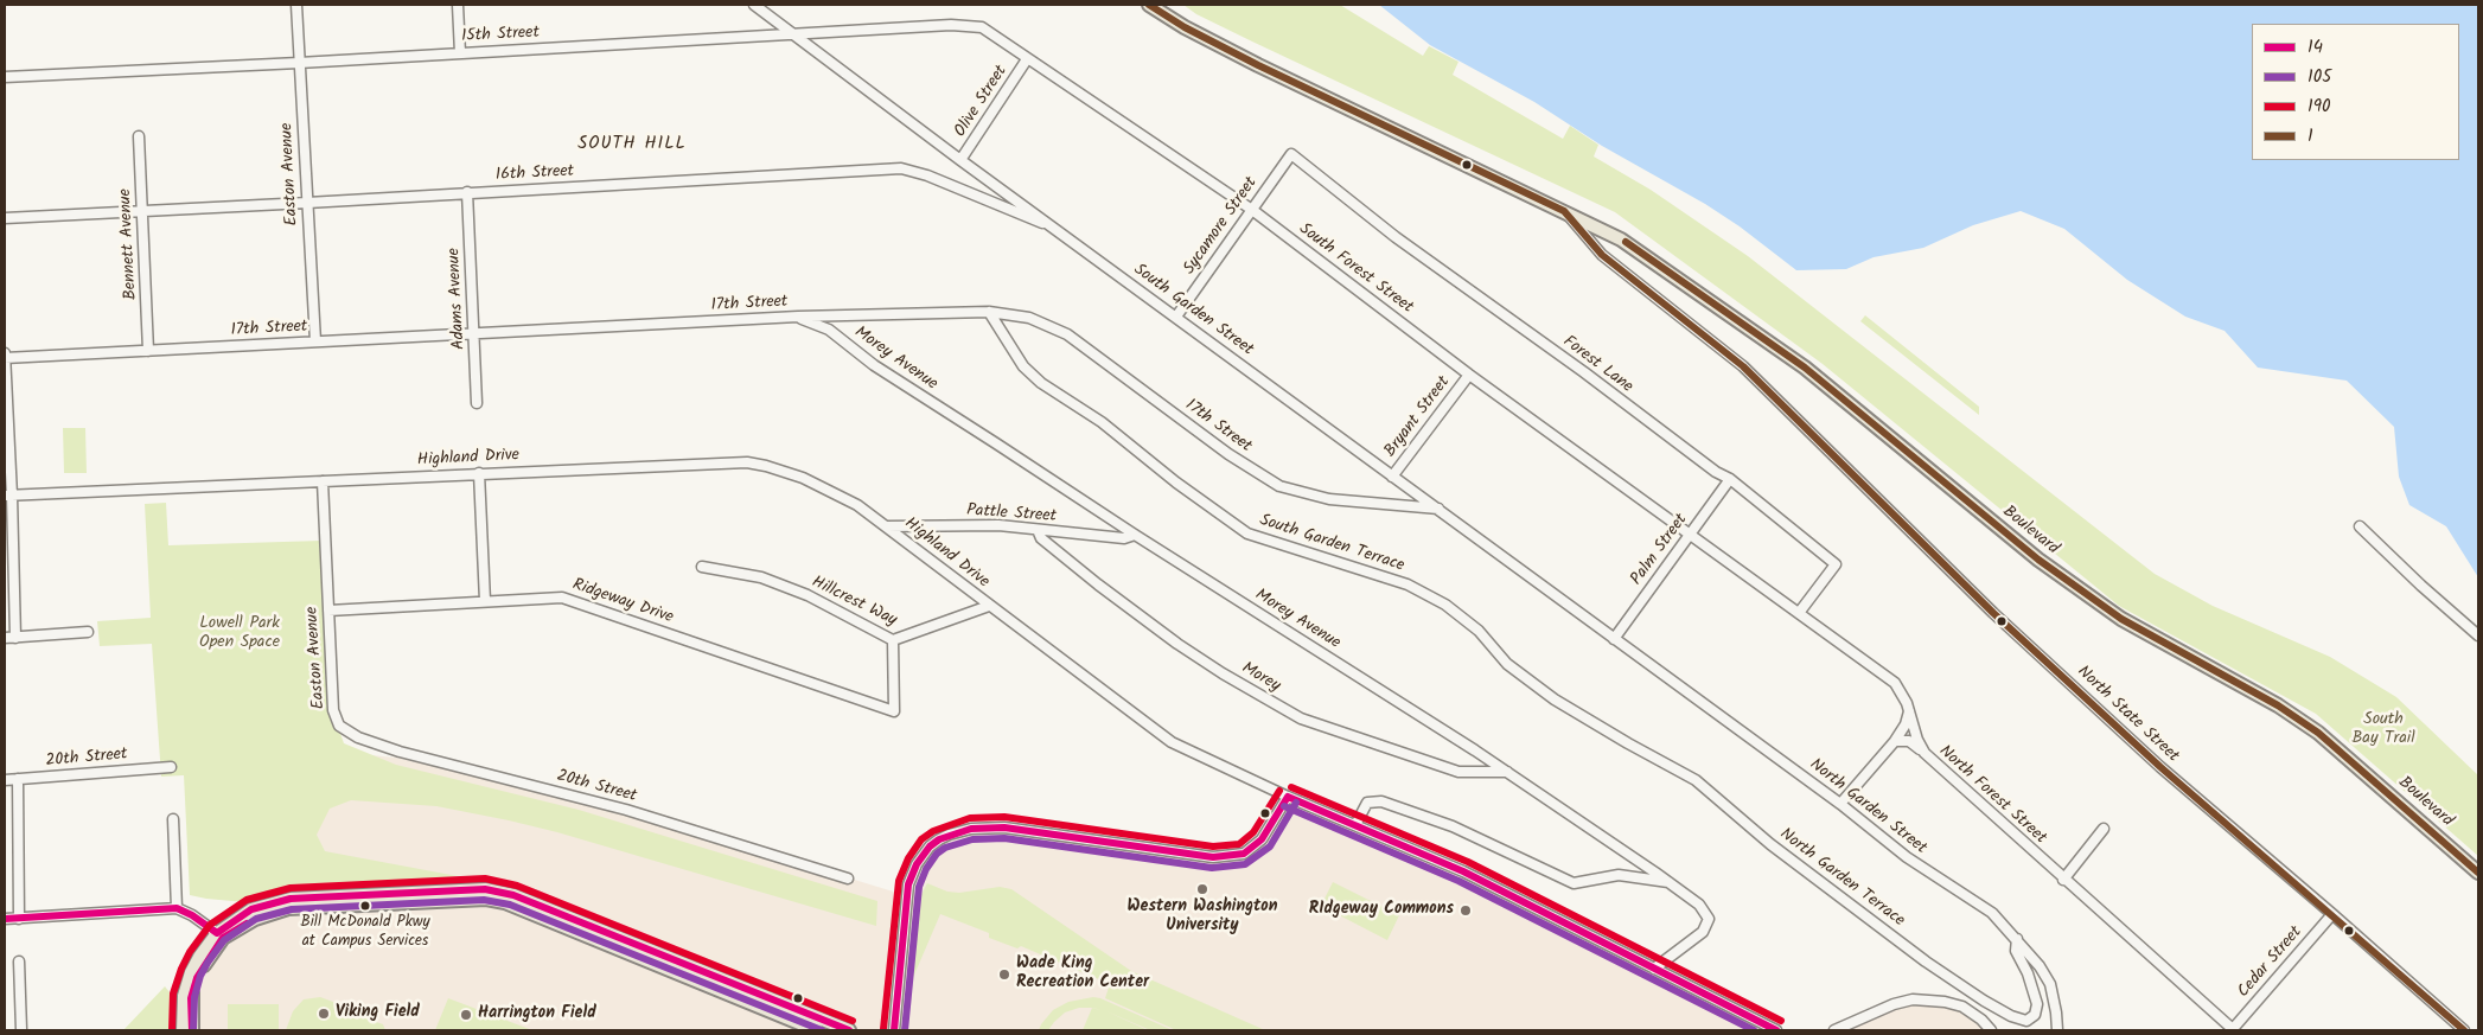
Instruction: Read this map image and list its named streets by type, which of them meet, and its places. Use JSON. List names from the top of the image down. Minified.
{"streets":{"main road":["Boulevard"],"street":["15th Street","Olive Street","Easton Avenue","16th Street","Sycamore Street","Bennett Avenue","South Forest Street","Adams Avenue","17th Street","South Garden Street","Morey Avenue","Forest Lane","Bryant Street","Highland Drive","Pattle Street","South Garden Terrace","Palm Street","Ridgeway Drive","Hillcrest Way","Morey","North State Street","20th Street","North Forest Street","North Garden Street","North Garden Terrace","Cedar Street"]},"crossings":[["15th Street","Easton Avenue"],["15th Street","South Forest Street"],["15th Street","South Garden Street"],["Olive Street","South Forest Street"],["Olive Street","South Garden Street"],["Easton Avenue","16th Street"],["Easton Avenue","17th Street"],["Easton Avenue","Highland Drive"],["Easton Avenue","Ridgeway Drive"],["Easton Avenue","20th Street"],["16th Street","Bennett Avenue"],["16th Street","Adams Avenue"],["16th Street","South Garden Street"],["Sycamore Street","South Forest Street"],["Sycamore Street","South Garden Street"],["Sycamore Street","Forest Lane"],["Bennett Avenue","17th Street"],["South Forest Street","Bryant Street"],["South Forest Street","Palm Street"],["South Forest Street","North Forest Street"],["Adams Avenue","17th Street"],["17th Street","South Garden Street"],["17th Street","Morey Avenue"],["17th Street","South Garden Terrace"],["South Garden Street","Bryant Street"],["South Garden Street","Palm Street"],["South Garden Street","North Garden Street"],["Morey Avenue","Highland Drive"],["Morey Avenue","Pattle Street"],["Morey Avenue","Morey"],["Forest Lane","Palm Street"],["Forest Lane","North Forest Street"],["Highland Drive","Pattle Street"],["Highland Drive","Hillcrest Way"],["Pattle Street","Morey"],["Boulevard","North State Street"],["South Garden Terrace","North Garden Terrace"],["Palm Street","North Forest Street"],["Palm Street","North Garden Street"],["Ridgeway Drive","Hillcrest Way"],["North State Street","Cedar Street"],["North Forest Street","Cedar Street"],["North Garden Street","North Garden Terrace"]],"districts":["SOUTH HILL"],"parks":["Lowell Park Open Space","South Bay Trail"],"places":["Western Washington University","Bill McDonald Pkwy at Campus Services","RIdgeway Commons","Wade King Recreation Center","Viking Field","Harrington Field"],"lines":["transit line 1","transit line 190","transit line 14","transit line 105"],"legend":["14","105","190","1"]}
